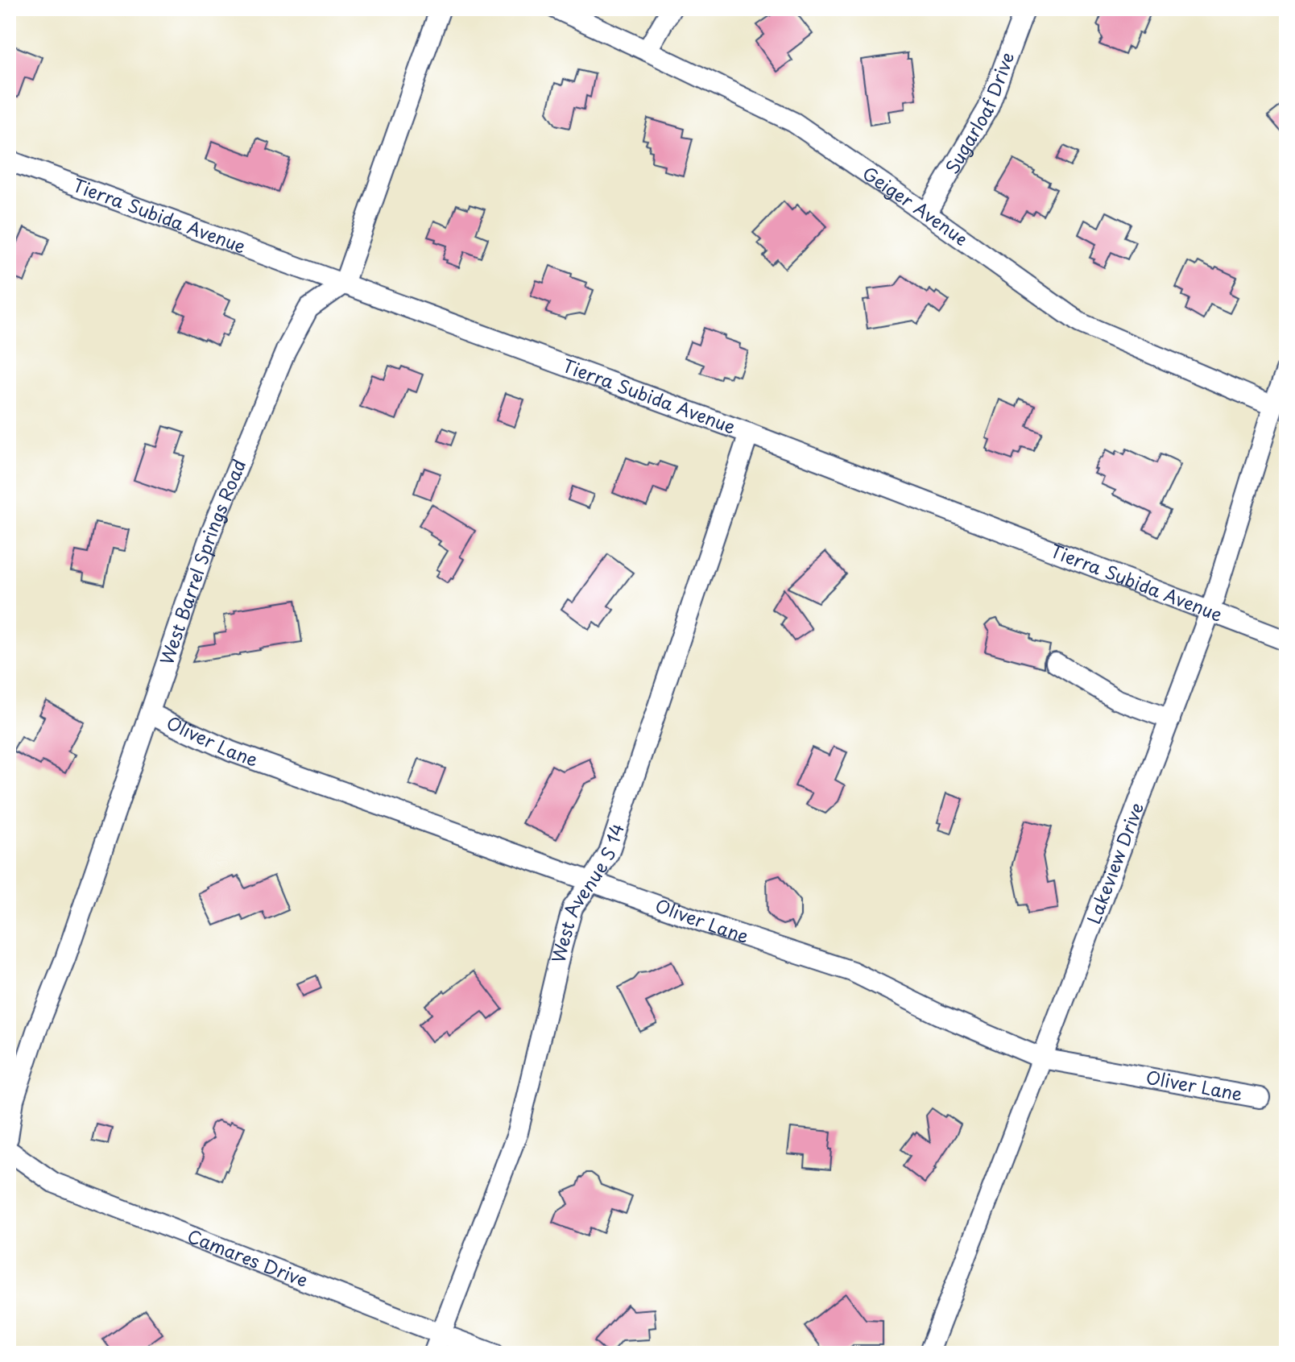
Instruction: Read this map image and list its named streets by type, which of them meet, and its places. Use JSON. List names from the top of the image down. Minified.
{"streets":{"street":["Sugarloaf Drive","Geiger Avenue","Tierra Subida Avenue","West Barrel Springs Road","Oliver Lane","Lakeview Drive","West Avenue S 14","Camares Drive"]},"crossings":[["Sugarloaf Drive","Geiger Avenue"],["Geiger Avenue","Lakeview Drive"],["Tierra Subida Avenue","West Barrel Springs Road"],["Tierra Subida Avenue","Lakeview Drive"],["Tierra Subida Avenue","West Avenue S 14"],["West Barrel Springs Road","Oliver Lane"],["Oliver Lane","Lakeview Drive"],["Oliver Lane","West Avenue S 14"],["West Avenue S 14","Camares Drive"]]}
